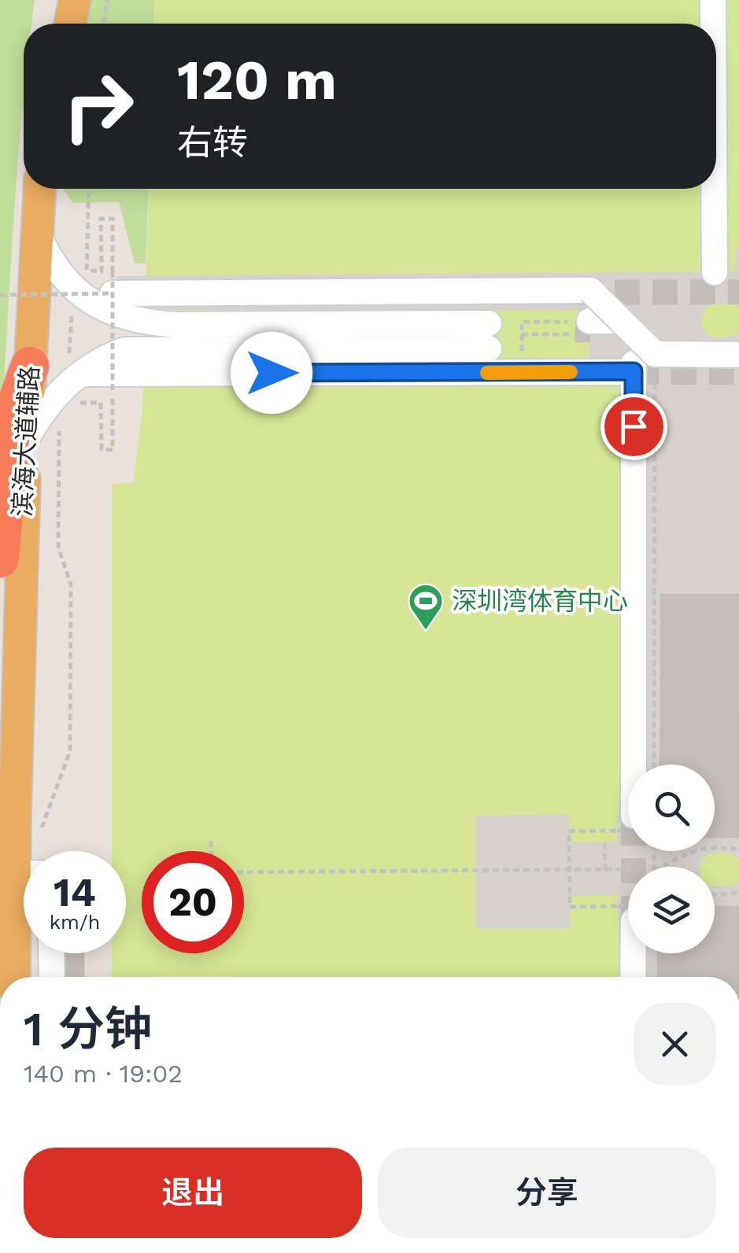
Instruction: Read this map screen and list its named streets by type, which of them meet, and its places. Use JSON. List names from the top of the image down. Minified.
{"streets":{"main road":["滨海大道辅路"]},"places":{"sports":["深圳湾体育中心"]},"page":{"turn":["120 m","右转"],"speed":"14 km/h","limit":"20","heading":["1 分钟","140 m · 19:02"],"buttons":["退出","分享"]}}
